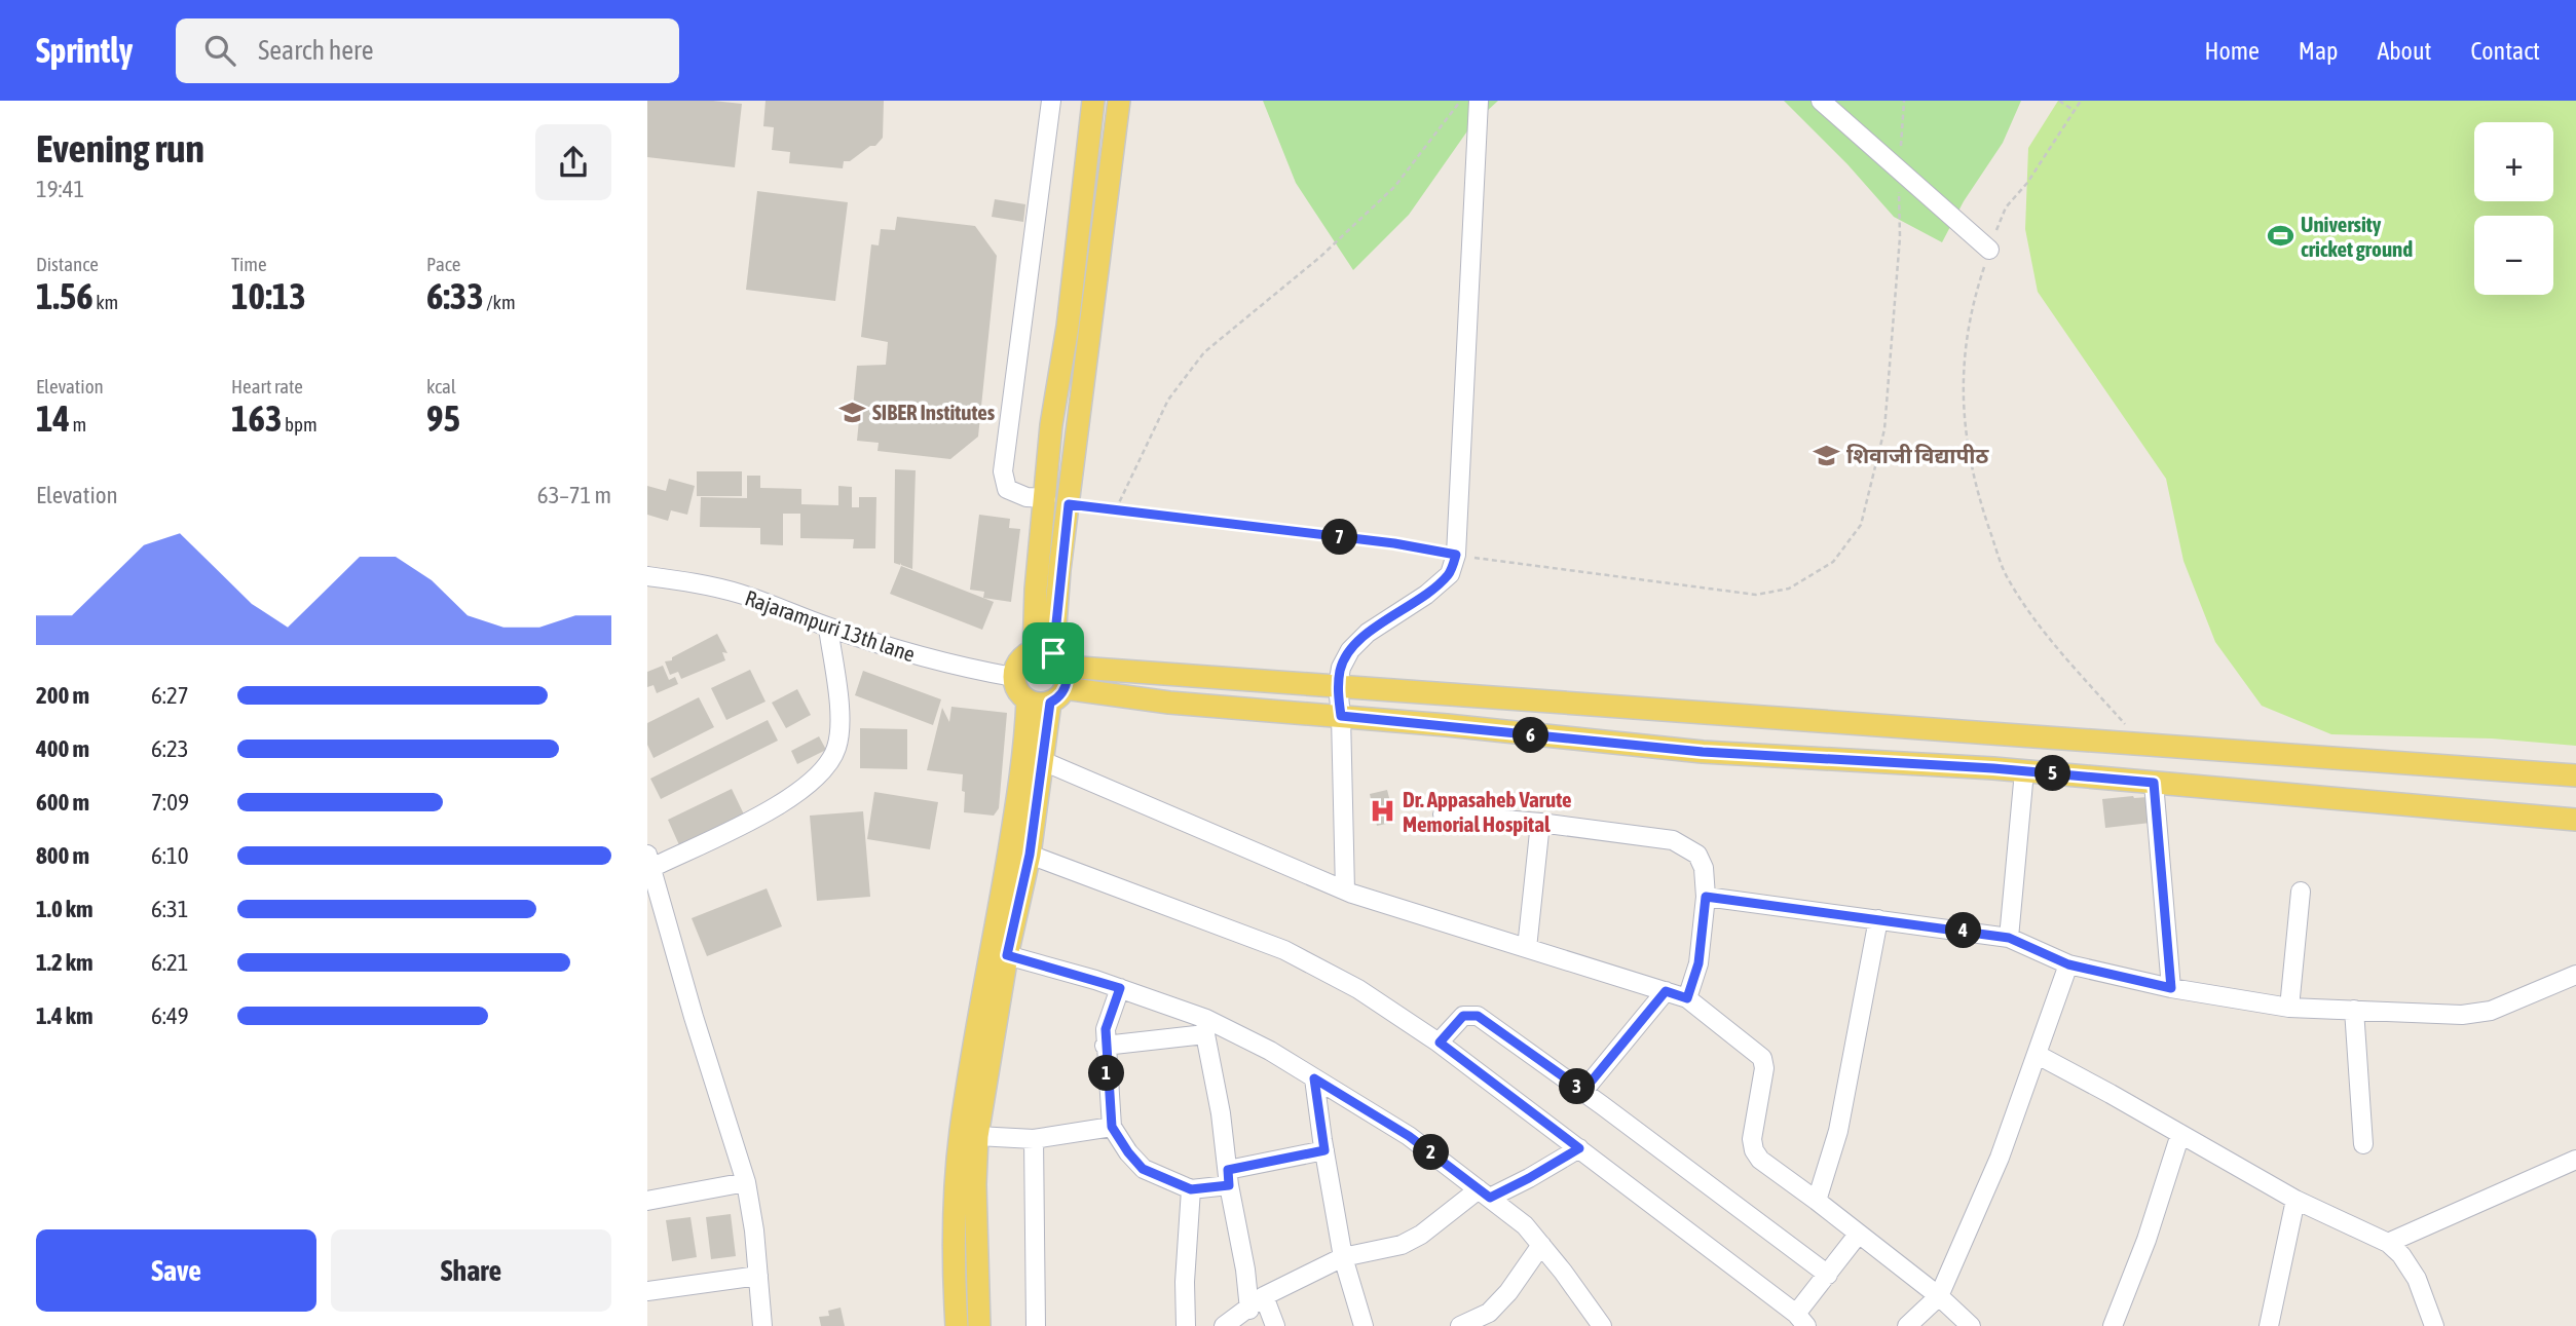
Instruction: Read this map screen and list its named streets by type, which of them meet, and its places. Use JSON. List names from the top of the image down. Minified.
{"streets":{"street":["Rajarampuri 13th lane"]},"places":{"sports":["University cricket ground"],"school or university":["SIBER Institutes","शिवाजी विद्यापीठ"],"hospital":["Dr. Appasaheb Varute Memorial Hospital"]},"page":{"header":"Sprintly","search":"Search here","nav":["Home","Map","About","Contact"],"heading":["Evening run","19:41"],"map_buttons":["+","−"],"stats":[["Distance","1.56 km"],["Time","10:13"],["Pace","6:33 /km"],["Elevation","14 m"],["Heart rate","163 bpm"],["kcal","95"]],"chart":["Elevation","63–71 m"],"pins":["7","6","5","4","1","3","2"],"list":[{"name":"200 m","note":"6:27"},{"name":"400 m","note":"6:23"},{"name":"600 m","note":"7:09"},{"name":"800 m","note":"6:10"},{"name":"1.0 km","note":"6:31"},{"name":"1.2 km","note":"6:21"},{"name":"1.4 km","note":"6:49"}],"buttons":["Save","Share"]}}
